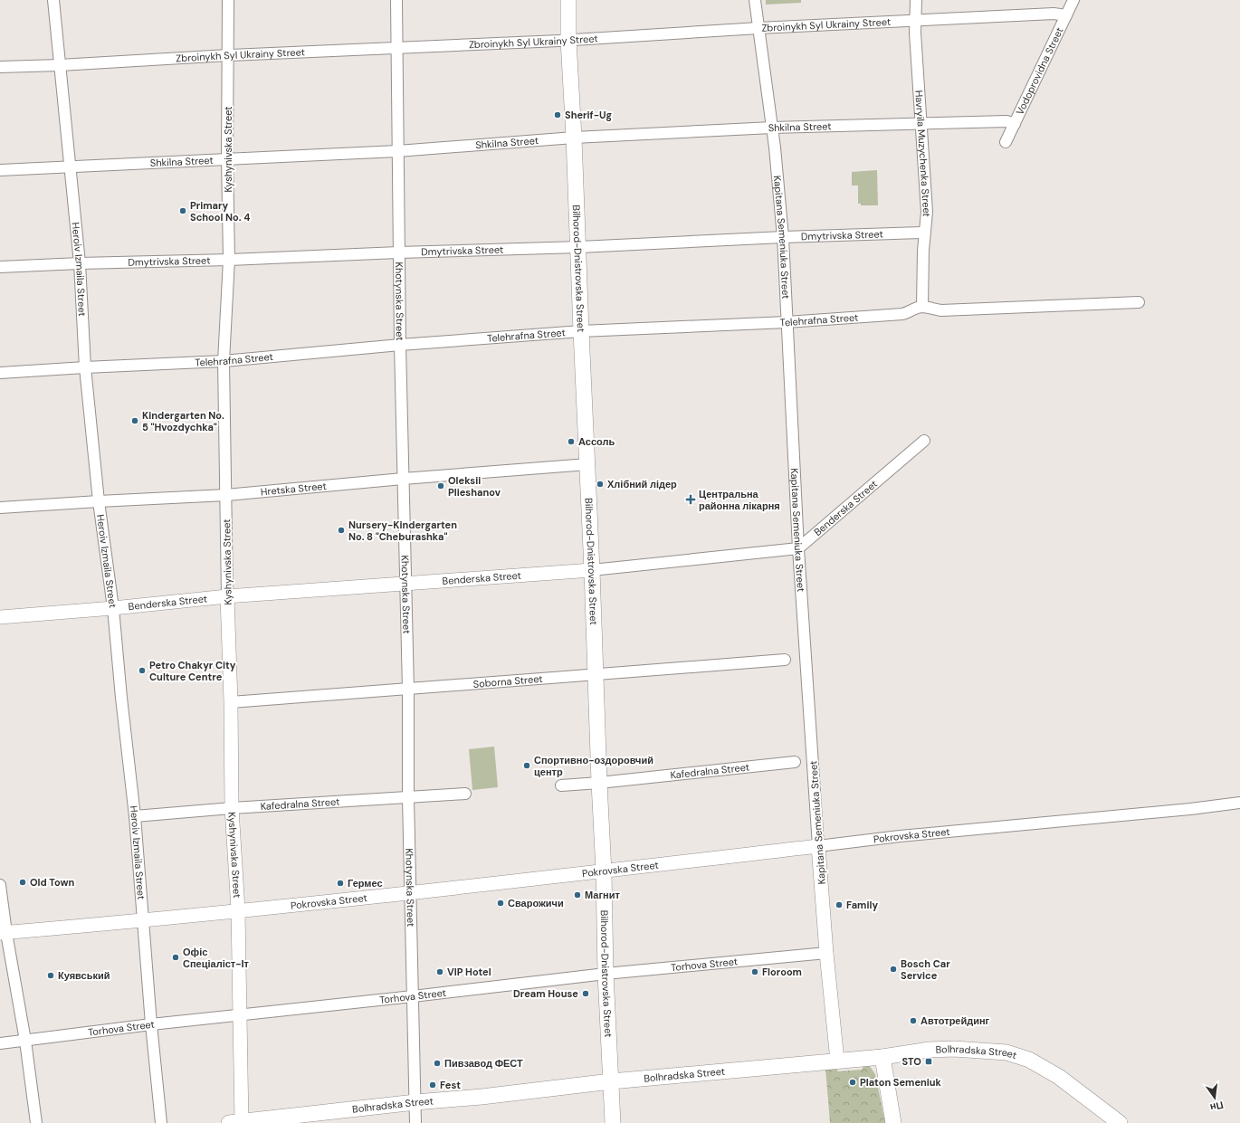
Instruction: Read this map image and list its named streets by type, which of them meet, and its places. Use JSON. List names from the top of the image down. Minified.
{"streets":{"main road":["Bilhorod-Dnistrovska Street","Bolhradska Street"],"street":["Zbroinykh Syl Ukrainy Street","Vodoprovidna Street","Shkilna Street","Kyshynivska Street","Havryila Muzychenka Street","Dmytrivska Street","Kapitana Semeniuka Street","Heroiv Izmaila Street","Khotynska Street","Telehrafna Street","Hretska Street","Benderska Street","Soborna Street","Kafedralna Street","Pokrovska Street","Torhova Street"]},"crossings":[["Zbroinykh Syl Ukrainy Street","Vodoprovidna Street"],["Zbroinykh Syl Ukrainy Street","Kyshynivska Street"],["Zbroinykh Syl Ukrainy Street","Havryila Muzychenka Street"],["Zbroinykh Syl Ukrainy Street","Kapitana Semeniuka Street"],["Zbroinykh Syl Ukrainy Street","Bilhorod-Dnistrovska Street"],["Zbroinykh Syl Ukrainy Street","Heroiv Izmaila Street"],["Zbroinykh Syl Ukrainy Street","Khotynska Street"],["Vodoprovidna Street","Shkilna Street"],["Shkilna Street","Kyshynivska Street"],["Shkilna Street","Havryila Muzychenka Street"],["Shkilna Street","Kapitana Semeniuka Street"],["Shkilna Street","Bilhorod-Dnistrovska Street"],["Shkilna Street","Heroiv Izmaila Street"],["Shkilna Street","Khotynska Street"],["Kyshynivska Street","Dmytrivska Street"],["Kyshynivska Street","Telehrafna Street"],["Kyshynivska Street","Hretska Street"],["Kyshynivska Street","Benderska Street"],["Kyshynivska Street","Soborna Street"],["Kyshynivska Street","Kafedralna Street"],["Kyshynivska Street","Pokrovska Street"],["Kyshynivska Street","Torhova Street"],["Kyshynivska Street","Bolhradska Street"],["Havryila Muzychenka Street","Dmytrivska Street"],["Havryila Muzychenka Street","Telehrafna Street"],["Dmytrivska Street","Kapitana Semeniuka Street"],["Dmytrivska Street","Bilhorod-Dnistrovska Street"],["Dmytrivska Street","Heroiv Izmaila Street"],["Dmytrivska Street","Khotynska Street"],["Kapitana Semeniuka Street","Telehrafna Street"],["Kapitana Semeniuka Street","Benderska Street"],["Kapitana Semeniuka Street","Pokrovska Street"],["Kapitana Semeniuka Street","Torhova Street"],["Kapitana Semeniuka Street","Bolhradska Street"],["Bilhorod-Dnistrovska Street","Telehrafna Street"],["Bilhorod-Dnistrovska Street","Hretska Street"],["Bilhorod-Dnistrovska Street","Benderska Street"],["Bilhorod-Dnistrovska Street","Soborna Street"],["Bilhorod-Dnistrovska Street","Kafedralna Street"],["Bilhorod-Dnistrovska Street","Pokrovska Street"],["Bilhorod-Dnistrovska Street","Torhova Street"],["Bilhorod-Dnistrovska Street","Bolhradska Street"],["Heroiv Izmaila Street","Telehrafna Street"],["Heroiv Izmaila Street","Hretska Street"],["Heroiv Izmaila Street","Benderska Street"],["Heroiv Izmaila Street","Kafedralna Street"],["Heroiv Izmaila Street","Pokrovska Street"],["Heroiv Izmaila Street","Torhova Street"],["Khotynska Street","Telehrafna Street"],["Khotynska Street","Hretska Street"],["Khotynska Street","Benderska Street"],["Khotynska Street","Soborna Street"],["Khotynska Street","Kafedralna Street"],["Khotynska Street","Pokrovska Street"],["Khotynska Street","Torhova Street"],["Khotynska Street","Bolhradska Street"]],"places":{"other":["Sherif-Ug","Primary School No. 4","Kindergarten No. 5 \"Hvozdychka\"","Ассоль","Хлібний лідер","Oleksii Plieshanov","Nursery-Kindergarten No. 8 \"Cheburashka\"","Petro Chakyr City Culture Centre","Спортивно-оздоровчий центр","Old Town","Гермес","Магнит","Сварожичи","Family","Офіс Спеціаліст-Іт","Bosch Car Service","VIP Hotel","Floroom","Куявський","Dream House","Автотрейдинг","Пивзавод ФЕСТ","Platon Semeniuk","Fest"],"health":["Центральна районна лікарня"],"transit":["STO"]},"north":"bottom"}
